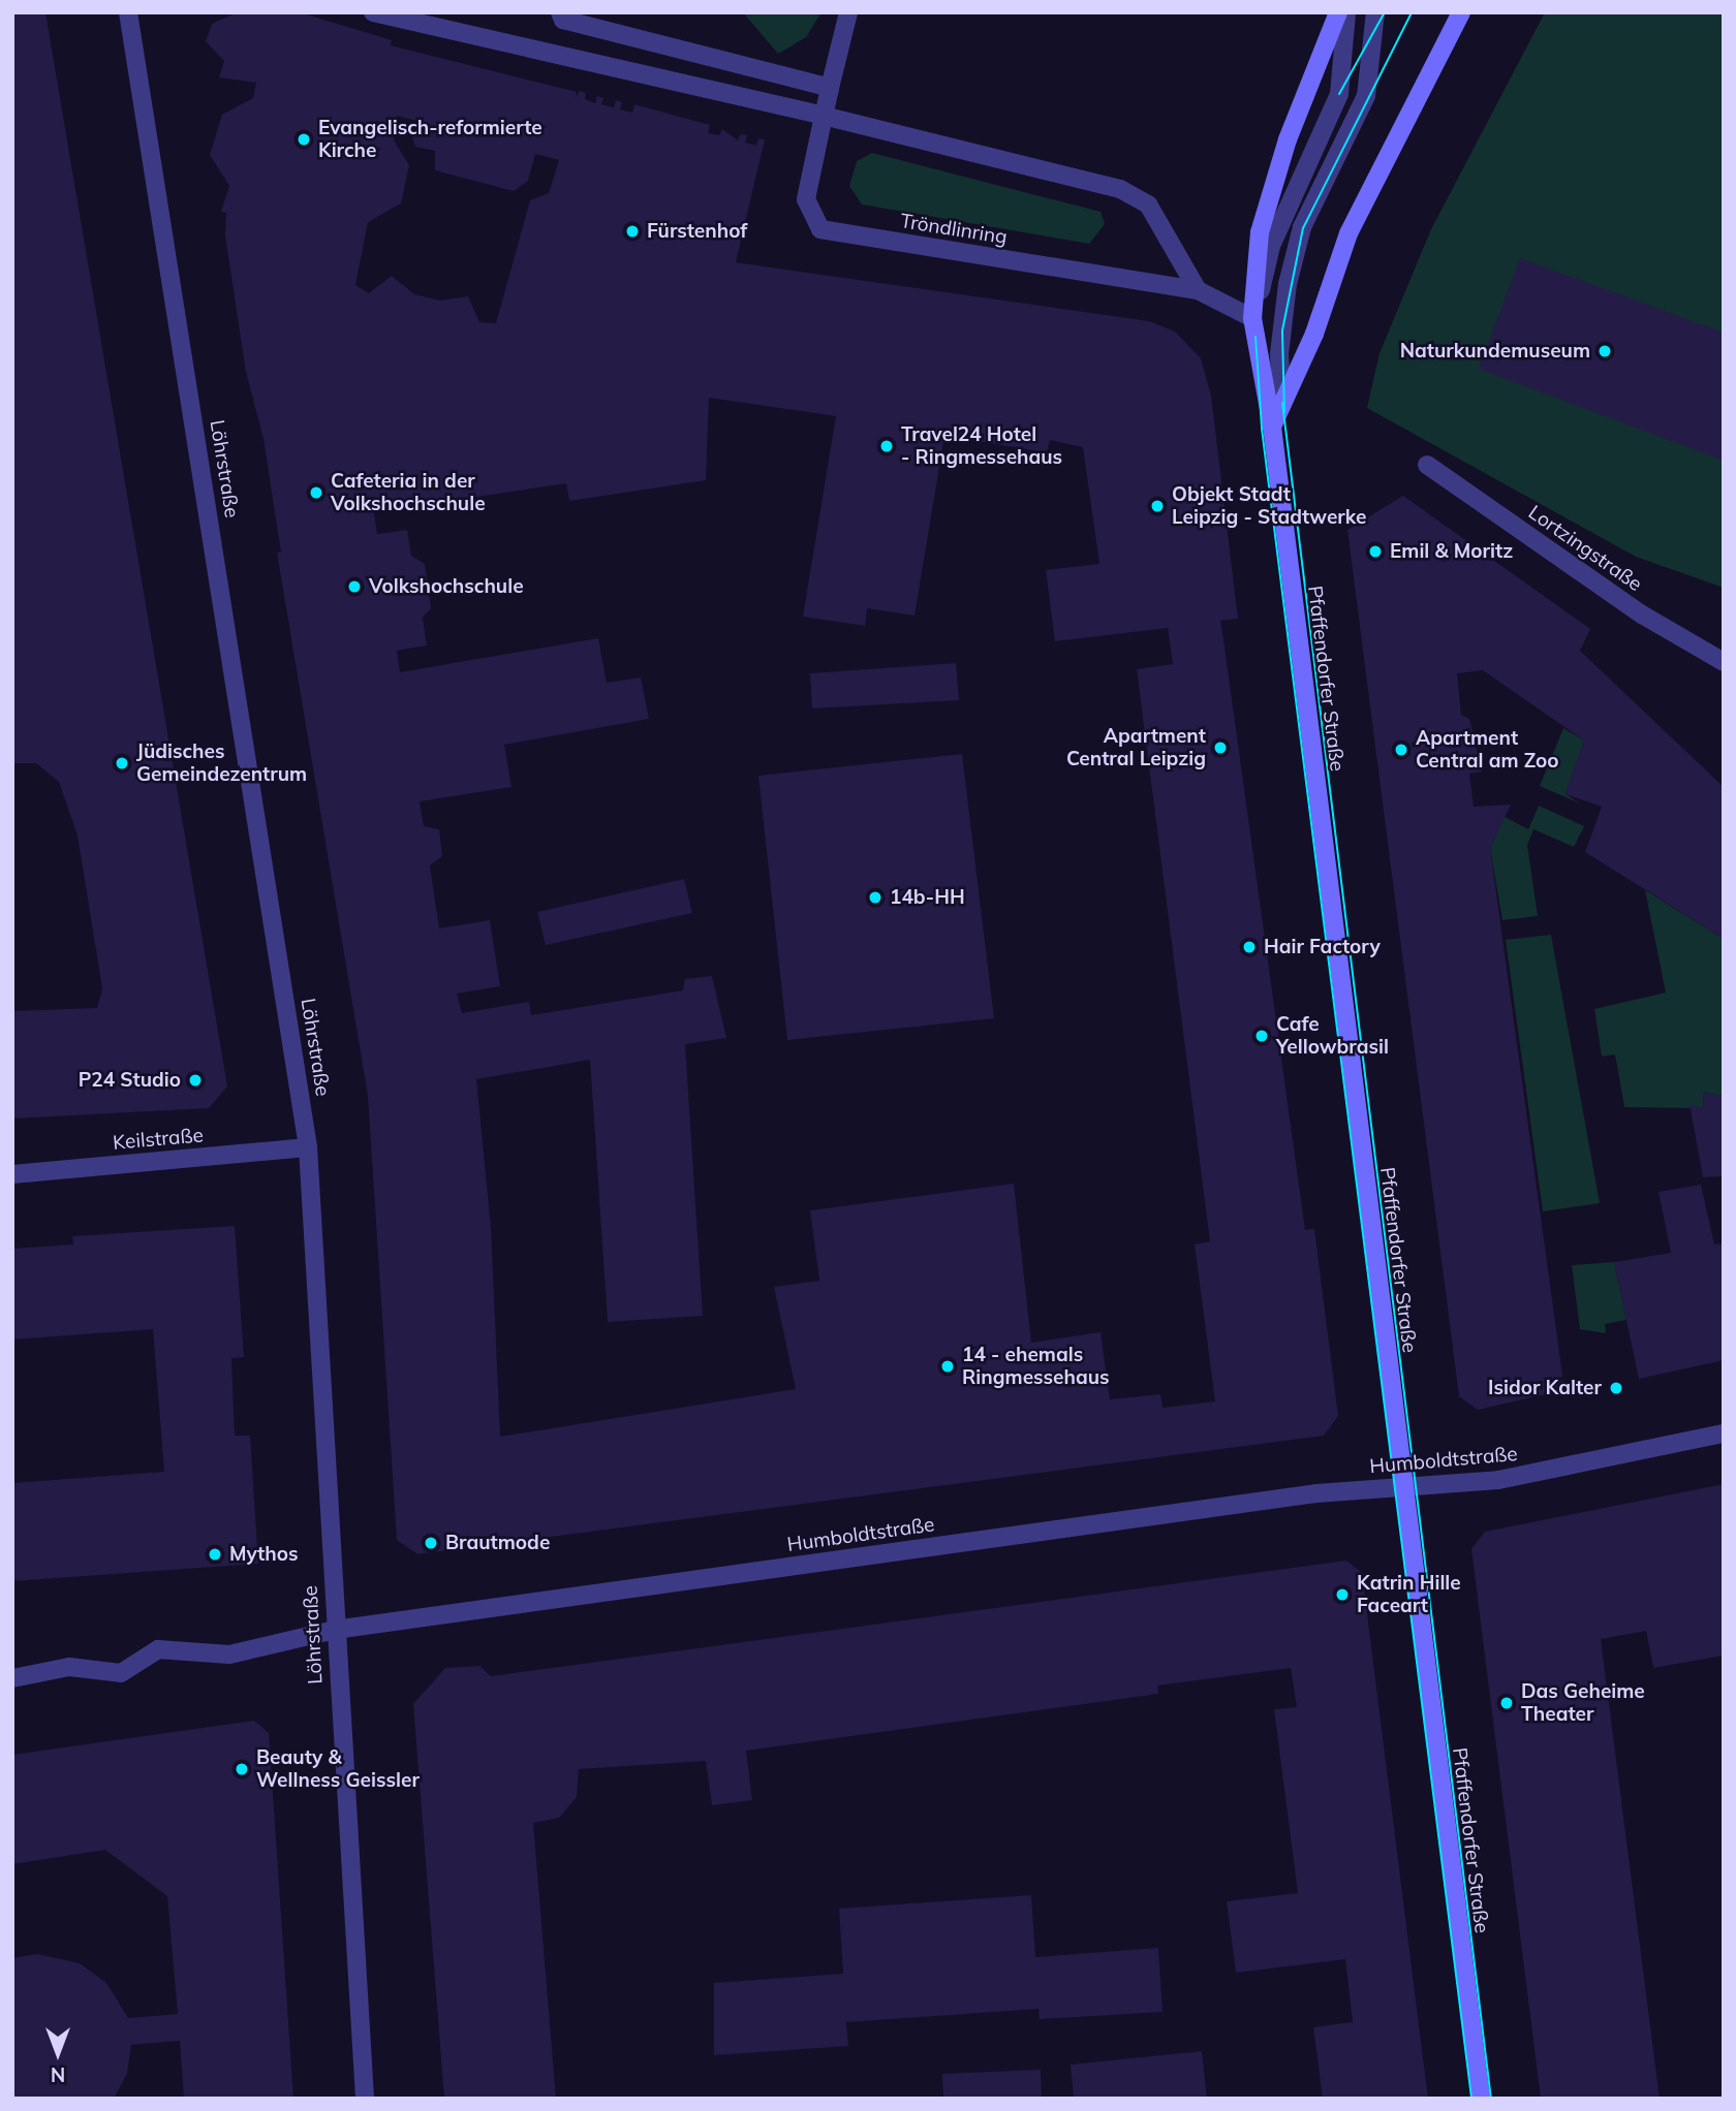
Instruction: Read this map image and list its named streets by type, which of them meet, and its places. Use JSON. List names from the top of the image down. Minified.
{"streets":{"main road":["Pfaffendorfer Straße"],"street":["Tröndlinring","Löhrstraße","Lortzingstraße","Keilstraße","Humboldtstraße"]},"crossings":[["Tröndlinring","Pfaffendorfer Straße"],["Löhrstraße","Keilstraße"],["Löhrstraße","Humboldtstraße"],["Pfaffendorfer Straße","Humboldtstraße"]],"places":["Evangelisch-reformierte Kirche","Fürstenhof","Naturkundemuseum","Travel24 Hotel - Ringmessehaus","Cafeteria in der Volkshochschule","Objekt Stadt Leipzig - Stadtwerke","Emil & Moritz","Volkshochschule","Apartment Central Leipzig","Apartment Central am Zoo","Jüdisches Gemeindezentrum","14b-HH","Hair Factory","Cafe Yellowbrasil","P24 Studio","14 - ehemals Ringmessehaus","Isidor Kalter","Brautmode","Mythos","Katrin Hille Faceart","Das Geheime Theater","Beauty & Wellness Geissler"],"north":"bottom"}
